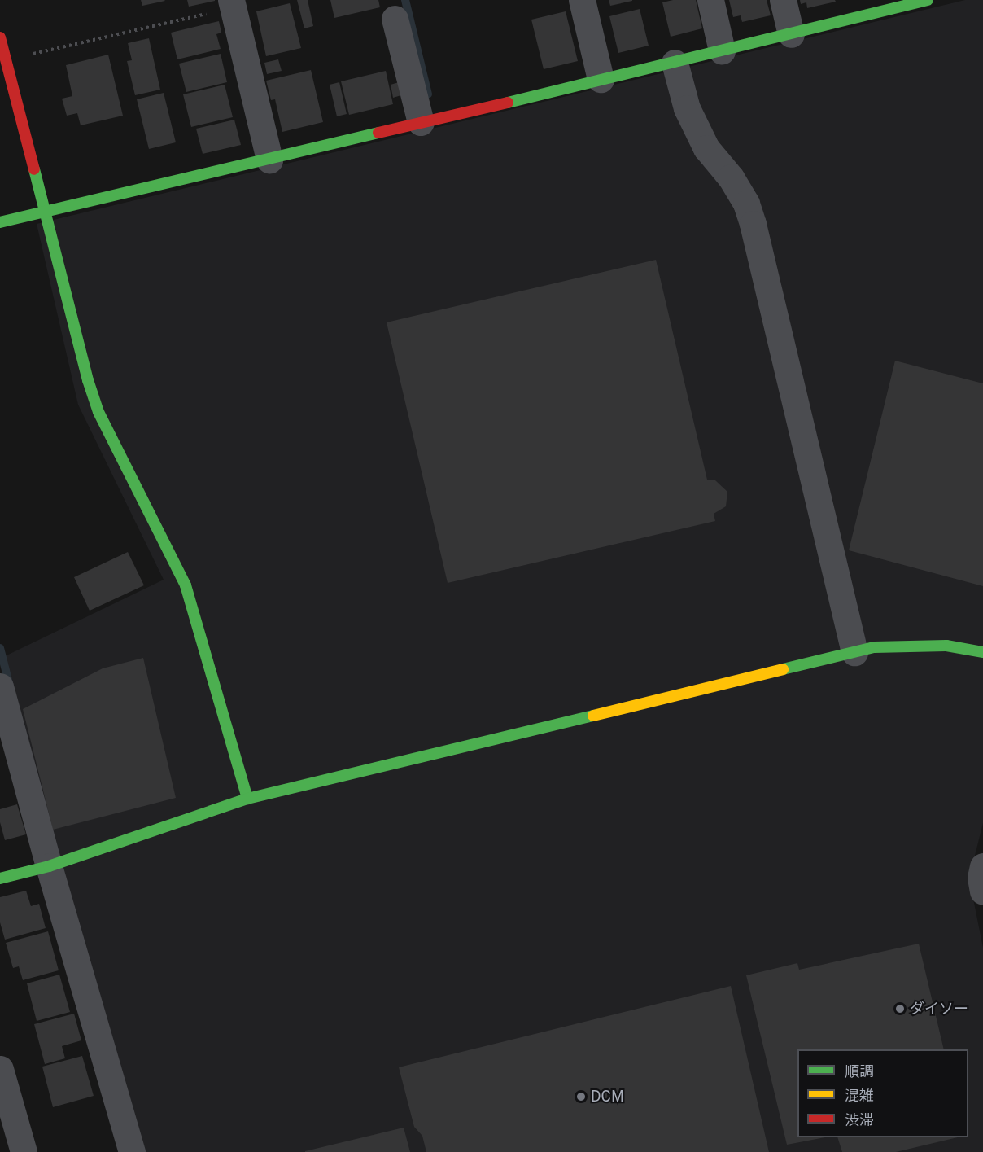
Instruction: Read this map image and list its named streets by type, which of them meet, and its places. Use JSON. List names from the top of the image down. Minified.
{"places":["ダイソー","DCM"],"legend":["順調","混雑","渋滞"]}
